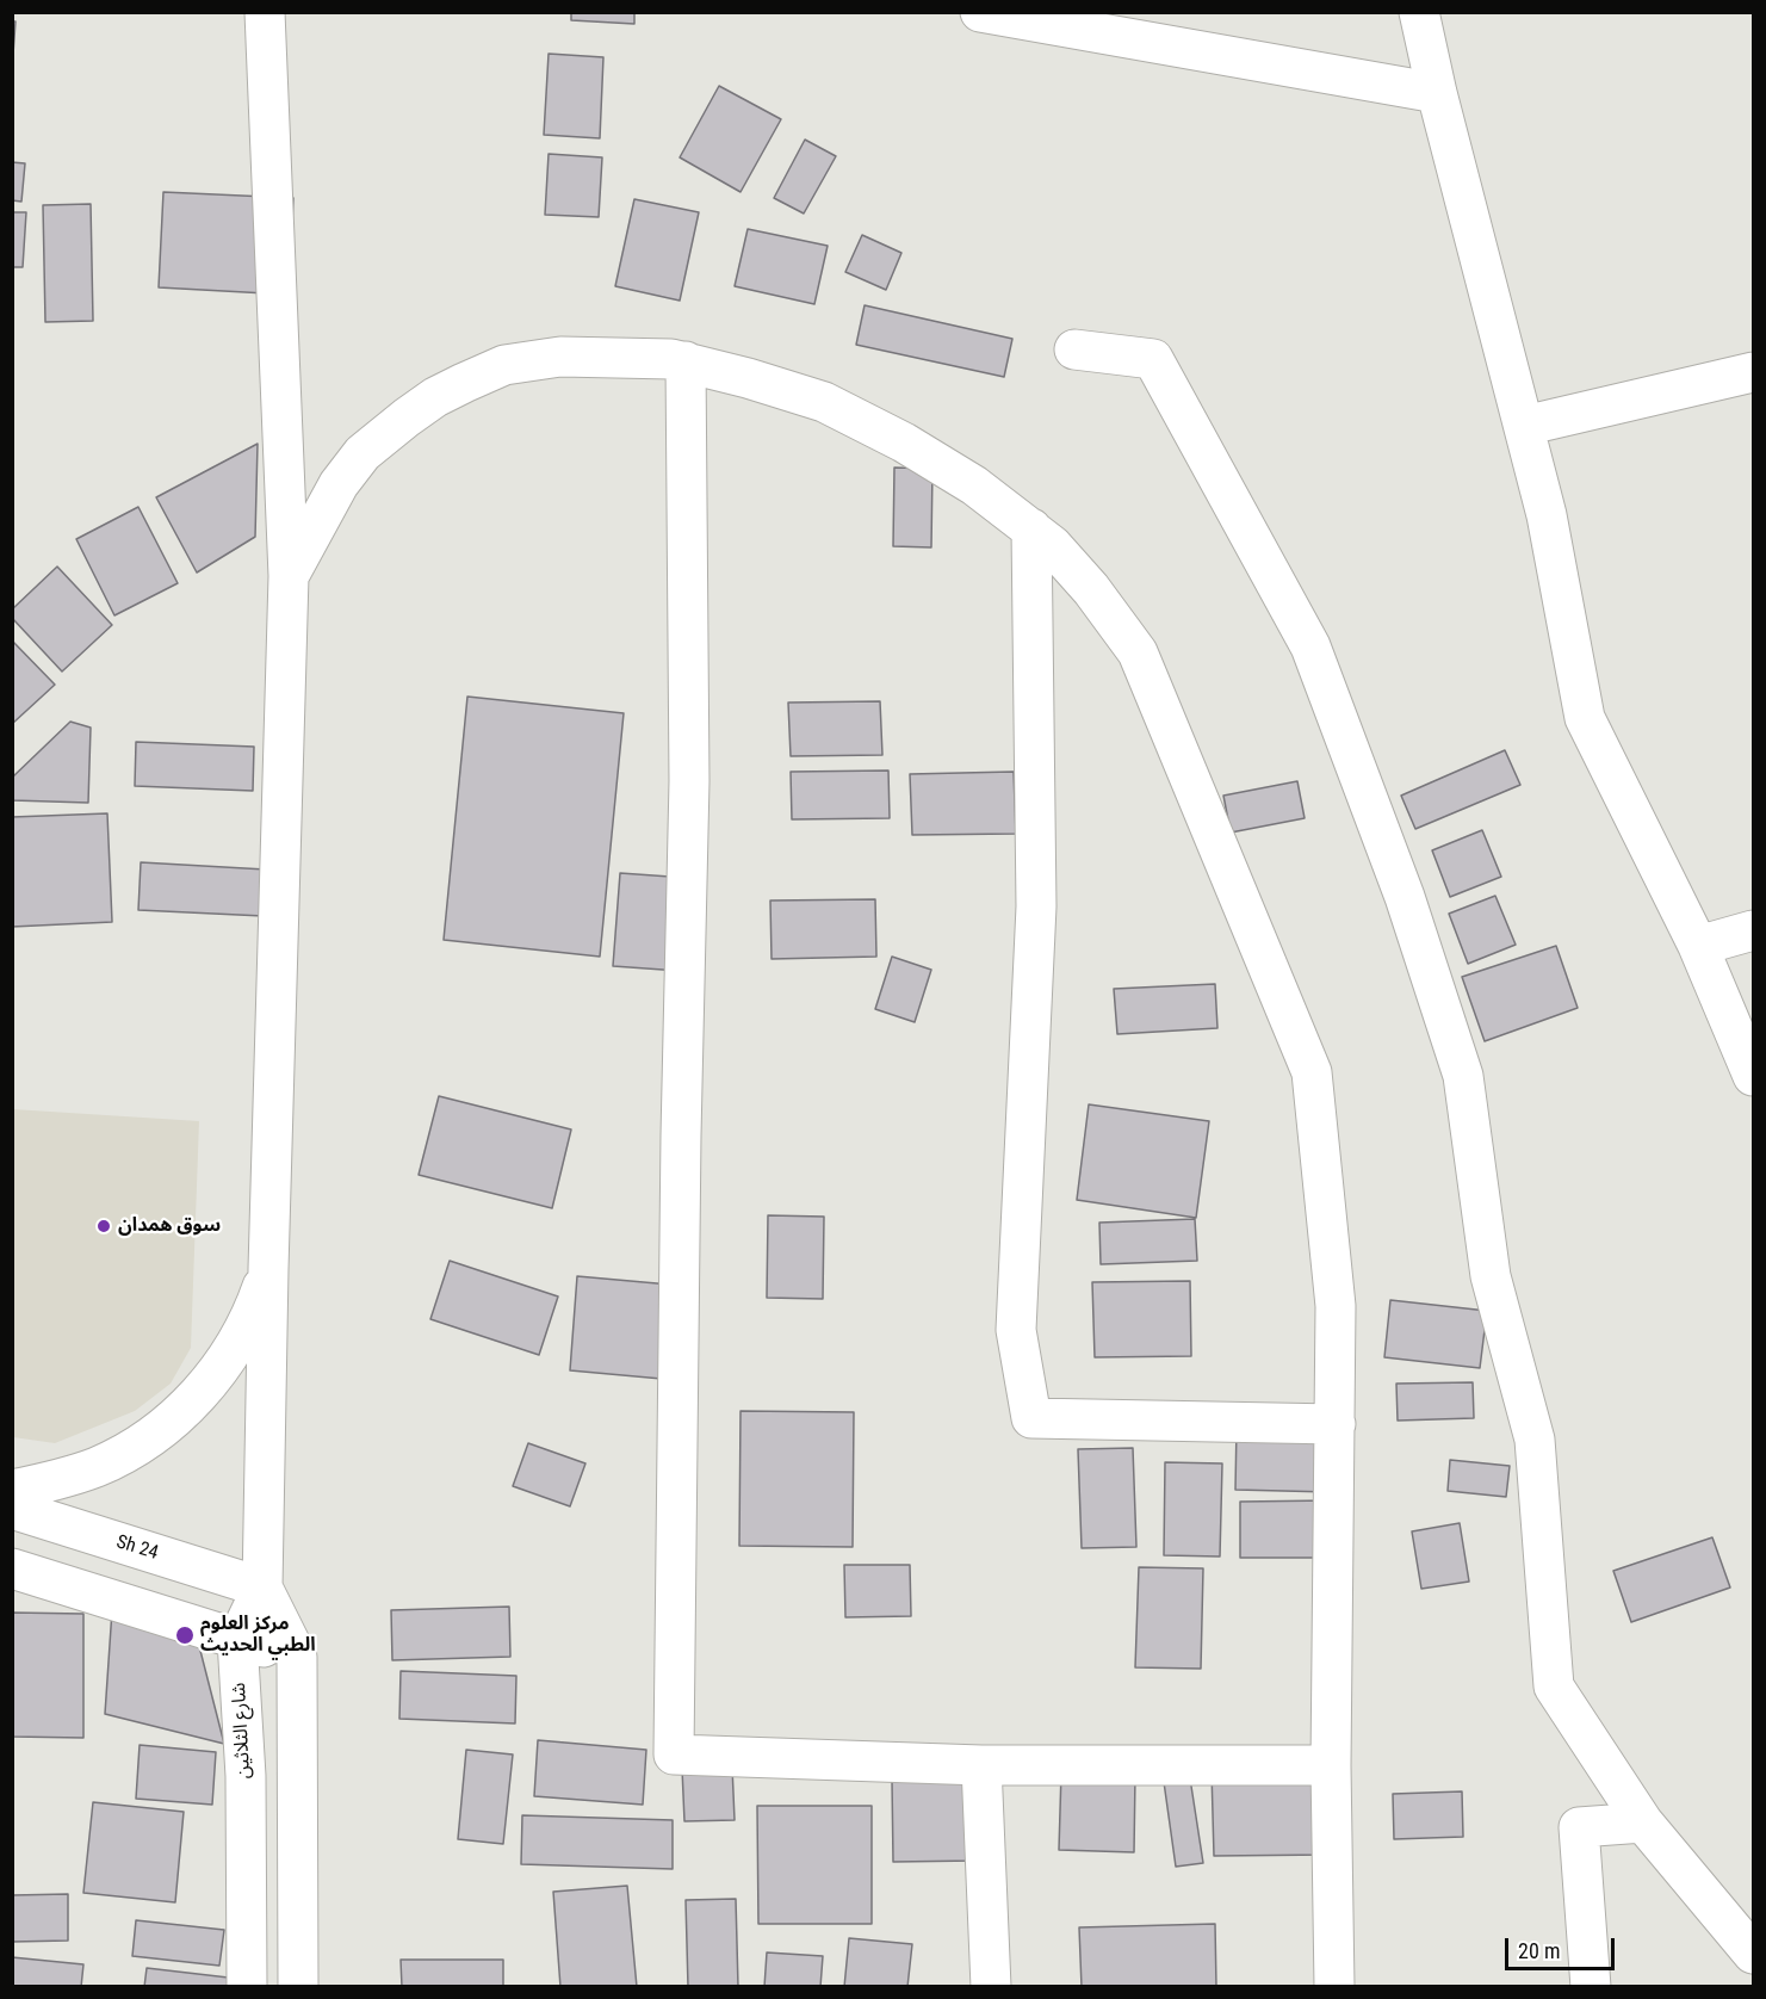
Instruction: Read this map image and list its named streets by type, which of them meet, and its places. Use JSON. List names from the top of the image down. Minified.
{"streets":{"street":["Sh 24","شارع الثلاثين"]},"crossings":[["Sh 24","شارع الثلاثين"]],"places":["سوق همدان","مركز العلوم الطبي الحديث"],"scale_bar":"20 m"}
